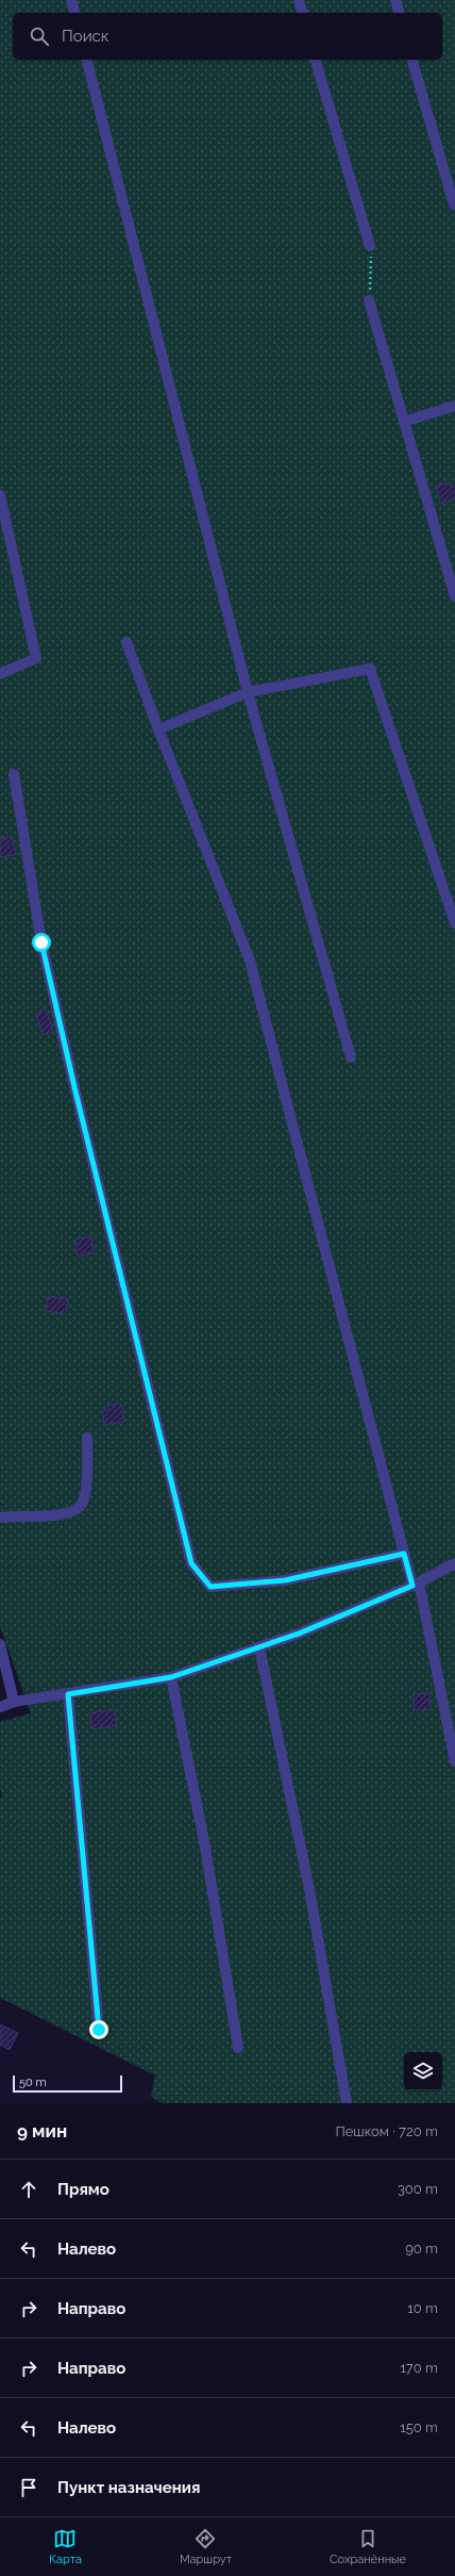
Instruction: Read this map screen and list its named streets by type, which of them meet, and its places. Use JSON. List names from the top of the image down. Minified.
{"scale_bar":"50 m","page":{"search":"Поиск","scale":"50 m","heading":["9 мин","Пешком · 720 m"],"list":[["Прямо","300 m"],["Налево","90 m"],["Направо","10 m"],["Направо","170 m"],["Налево","150 m"],"Пункт назначения"],"nav":["Карта","Маршрут","Сохранённые"]}}
